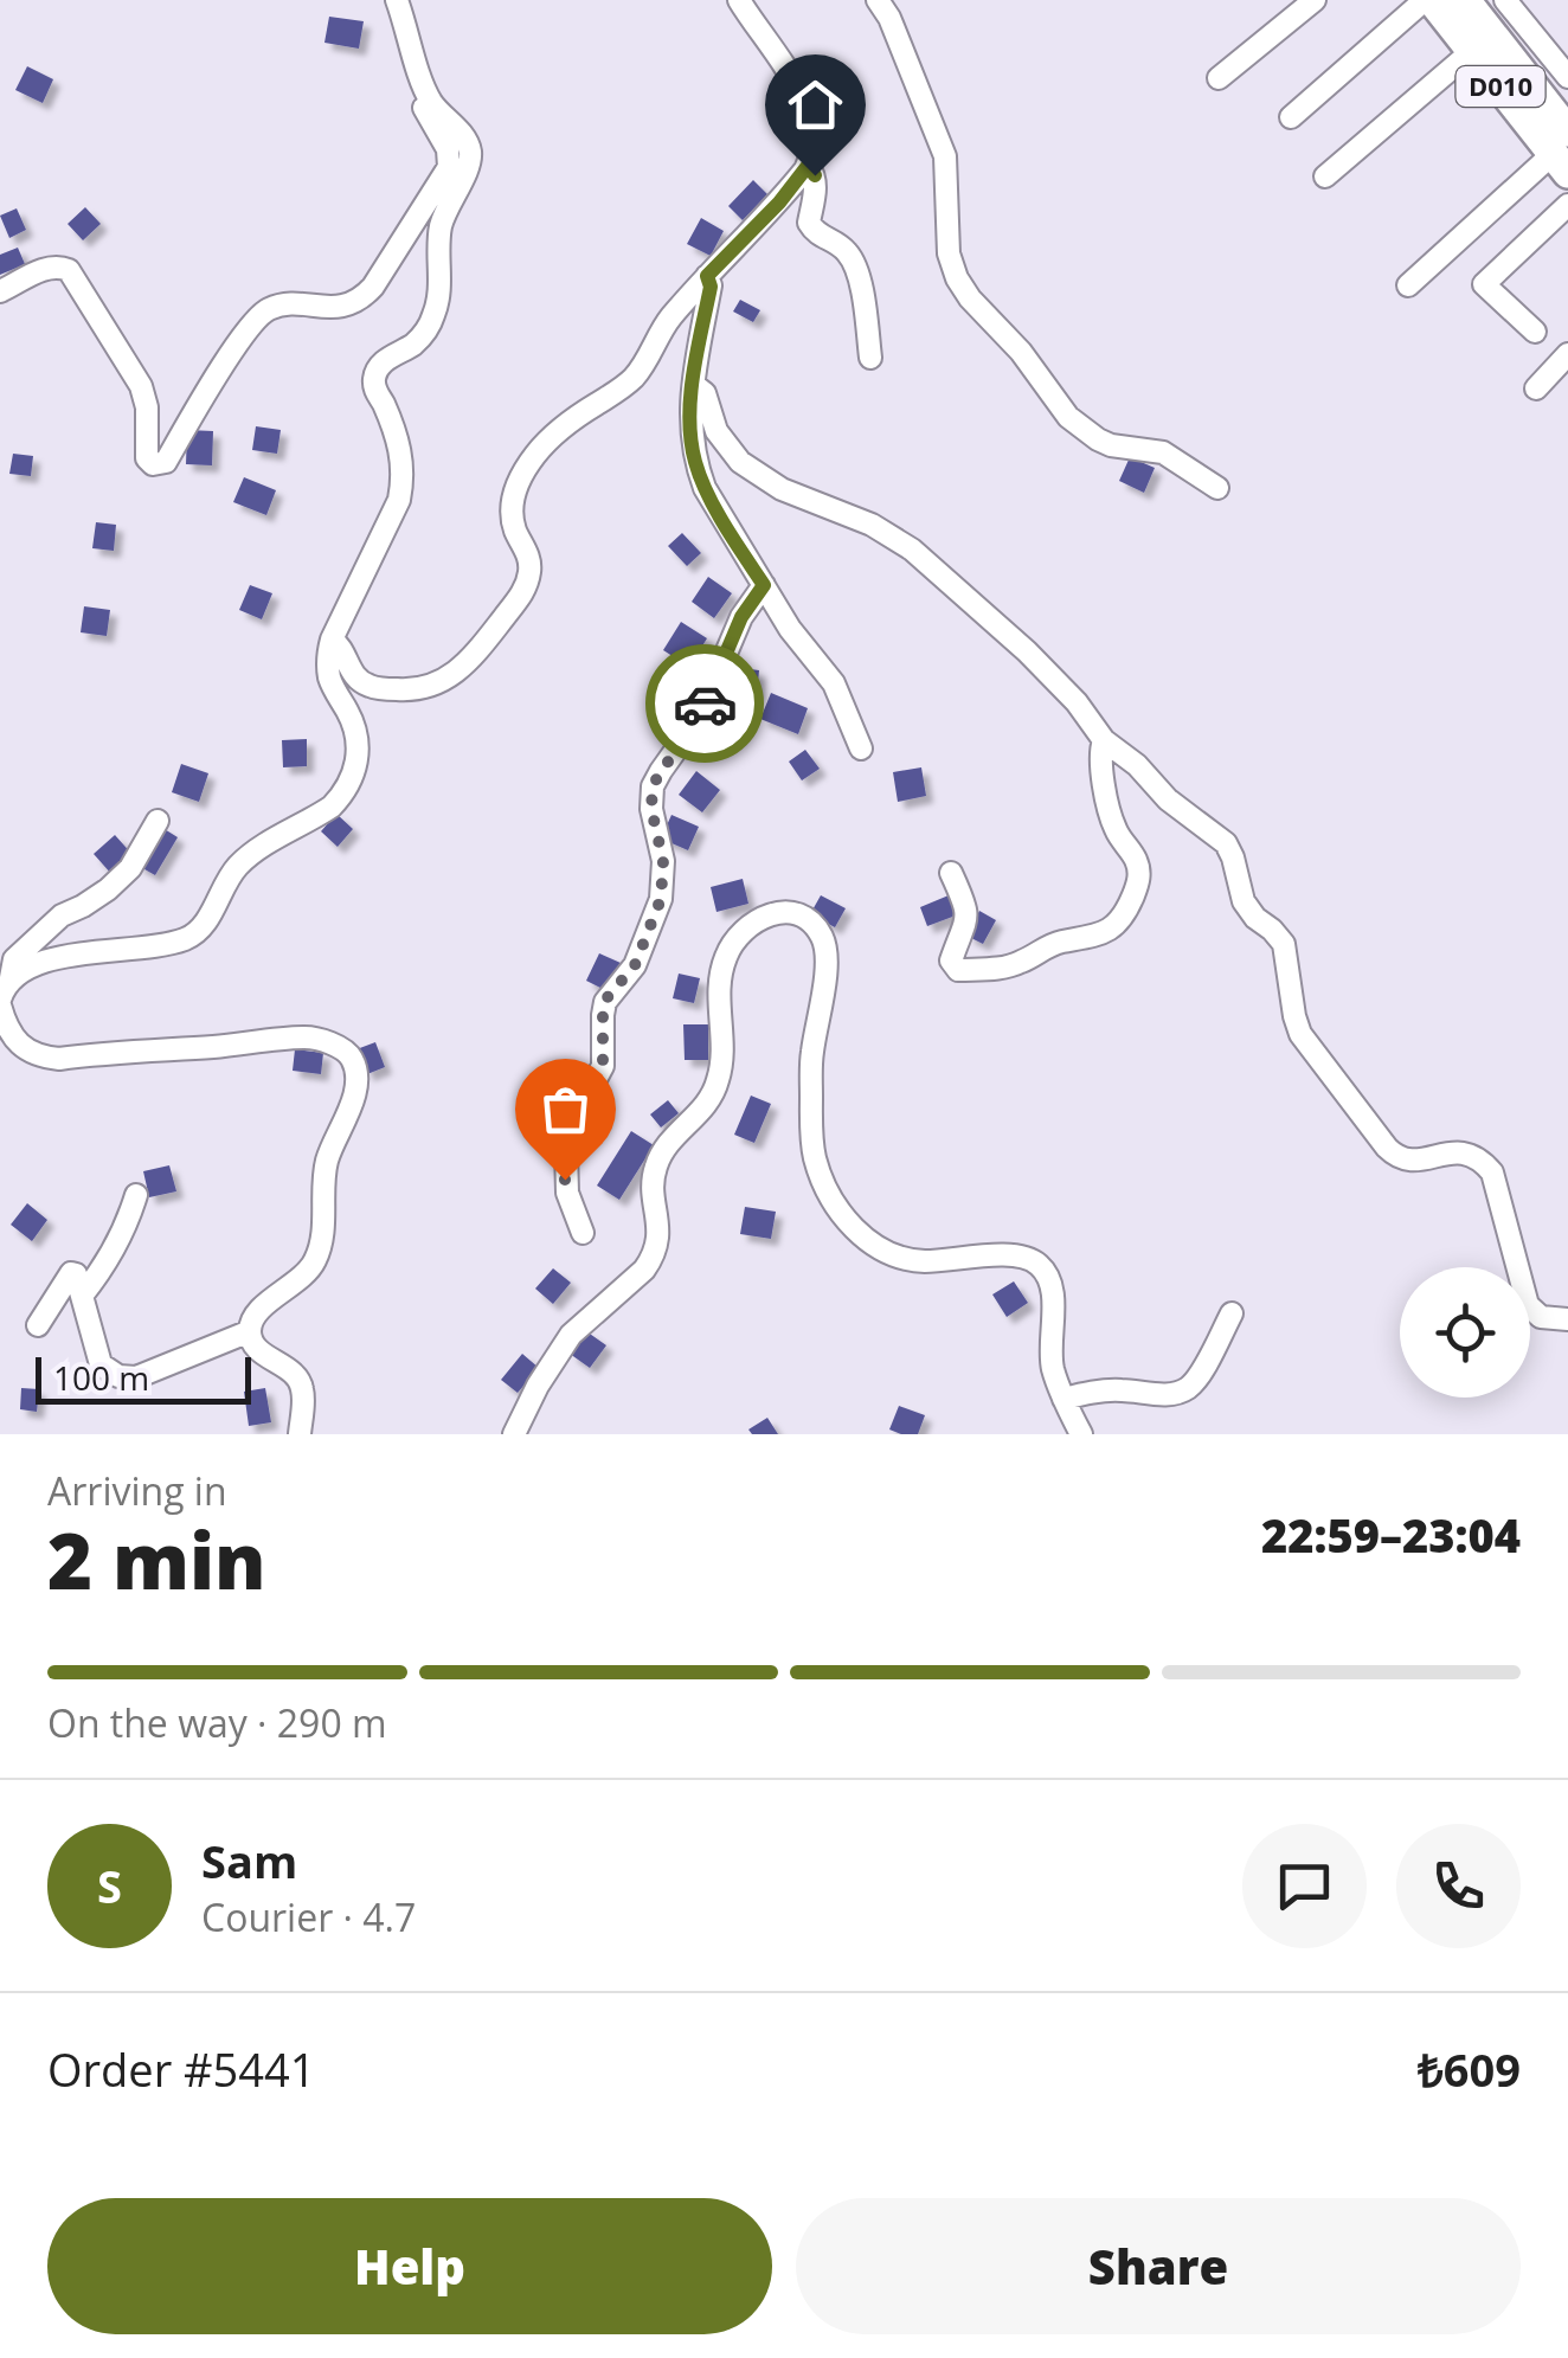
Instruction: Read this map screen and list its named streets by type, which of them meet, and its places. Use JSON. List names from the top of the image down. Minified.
{"streets":{"highway":["D010"]},"scale_bar":"100 m","page":{"scale":"100 m","heading":["2 min","Arriving in","22:59–23:04"],"panel":["Sam","Courier · 4.7","Order #5441","₺609"],"bar":"On the way · 290 m","round":"S","buttons":["Help","Share"]}}
